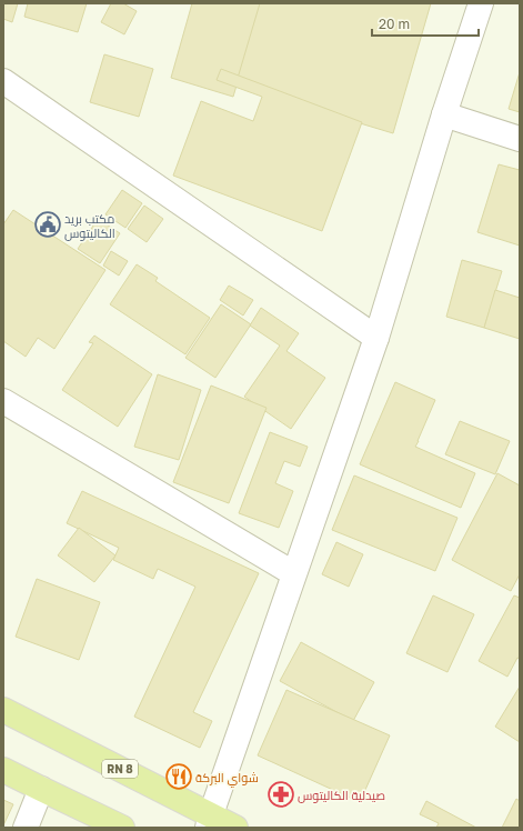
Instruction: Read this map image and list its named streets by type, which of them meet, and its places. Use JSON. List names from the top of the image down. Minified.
{"streets":{"main road":["RN 8"]},"places":{"public building":["مكتب بريد الكاليتوس"],"restaurant":["شواي البركة"],"pharmacy":["صيدلية الكاليتوس"]},"scale_bar":"20 m"}
